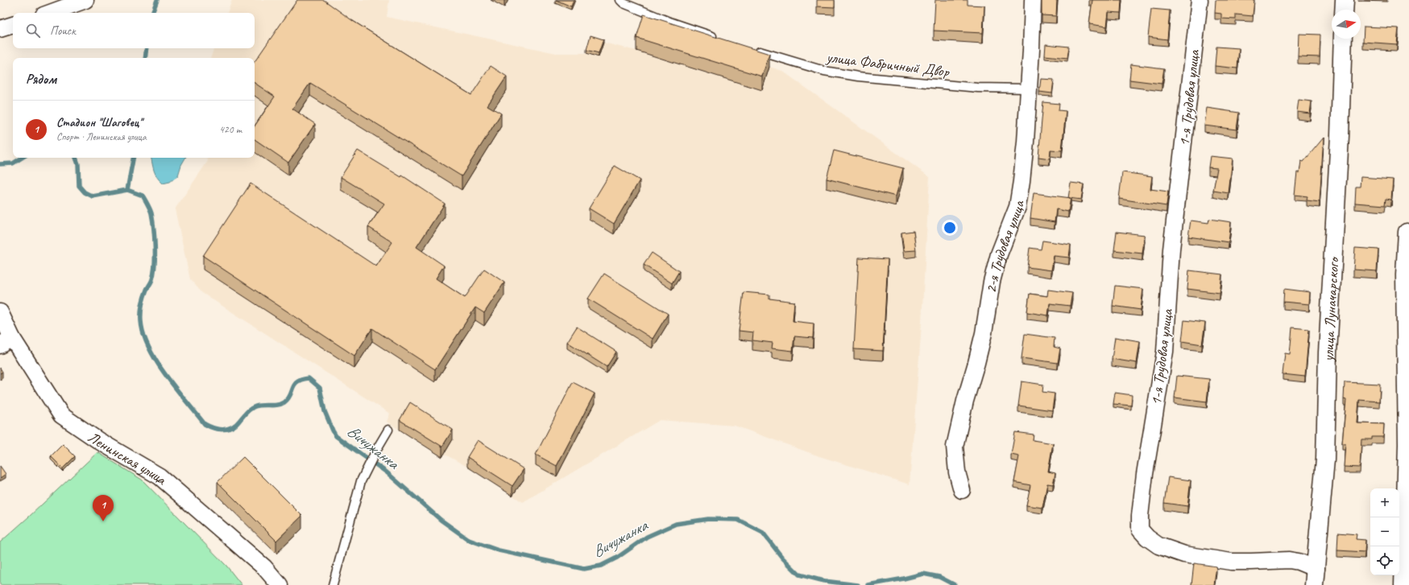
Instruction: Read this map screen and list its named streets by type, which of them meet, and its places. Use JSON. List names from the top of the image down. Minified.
{"streets":{"main road":["улица Луначарского"],"street":["1-я Трудовая улица","2-я Трудовая улица","Ленинская улица"],"lane":["улица Фабричный Двор"]},"crossings":[["улица Фабричный Двор","2-я Трудовая улица"],["1-я Трудовая улица","улица Луначарского"]],"water":["Вичужанка"],"north":"right","page":{"search":"Поиск","heading":"Рядом","list":[{"mark":"1","name":"Стадион \"Шаговец\"","note":"Спорт · Ленинская улица","value":"420 m"}],"map_buttons":["+","−"],"pins":"1"}}
